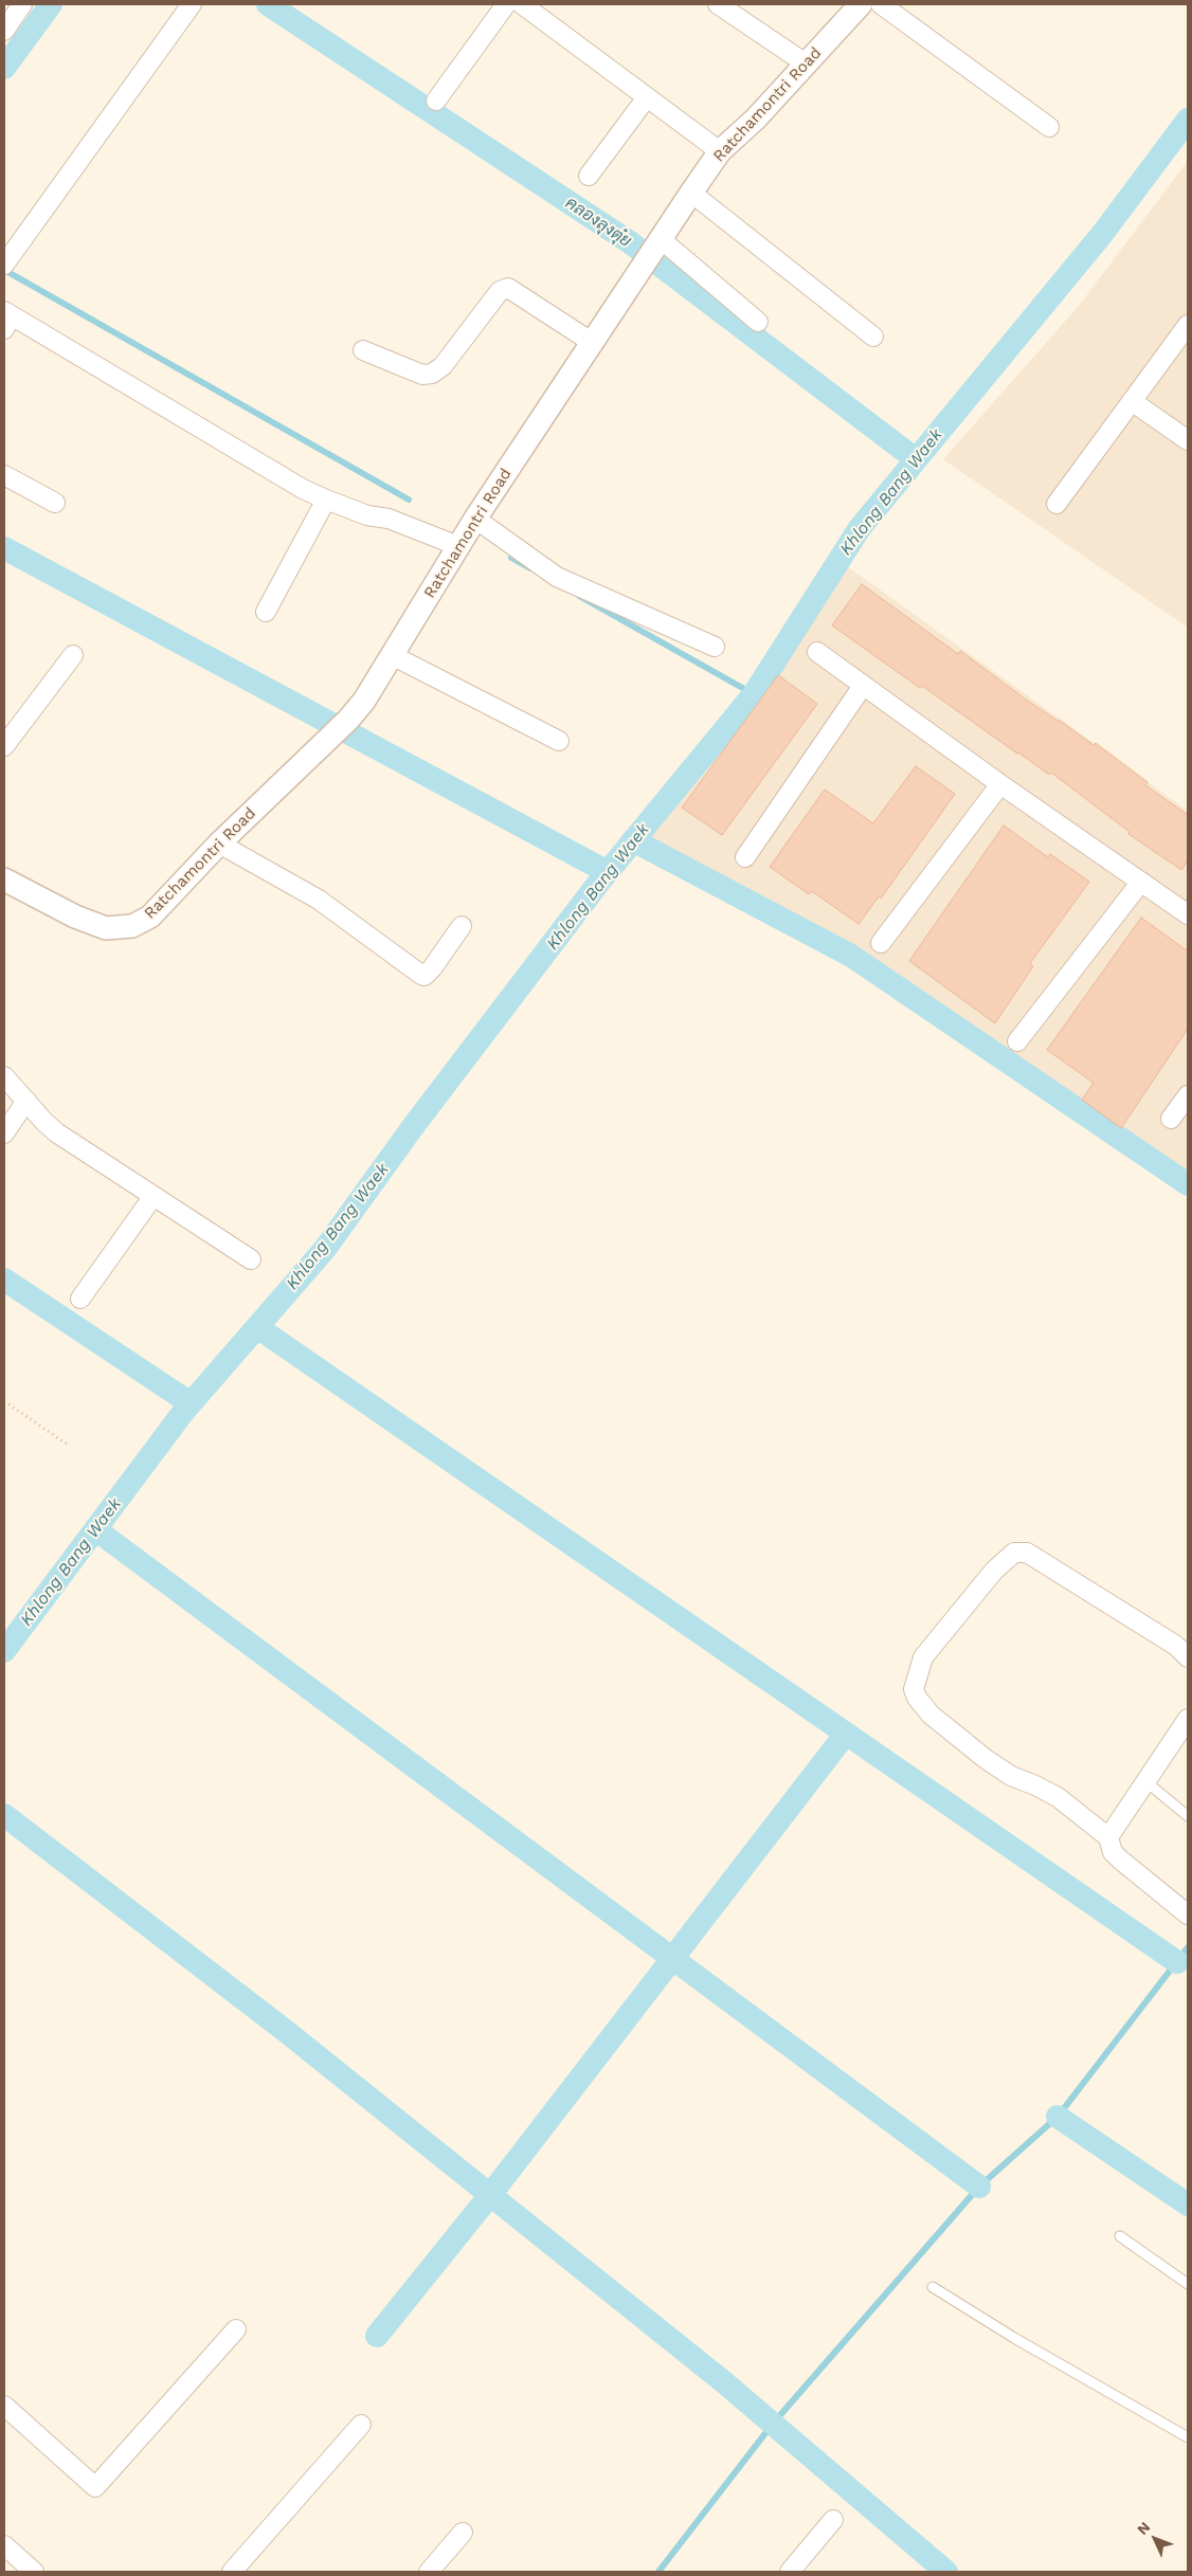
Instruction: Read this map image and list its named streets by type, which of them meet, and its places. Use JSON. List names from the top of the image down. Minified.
{"streets":{"street":["Ratchamontri Road"]},"water":["คลองลุงตุ๋ย","Khlong Bang Waek"],"north":"top left"}
